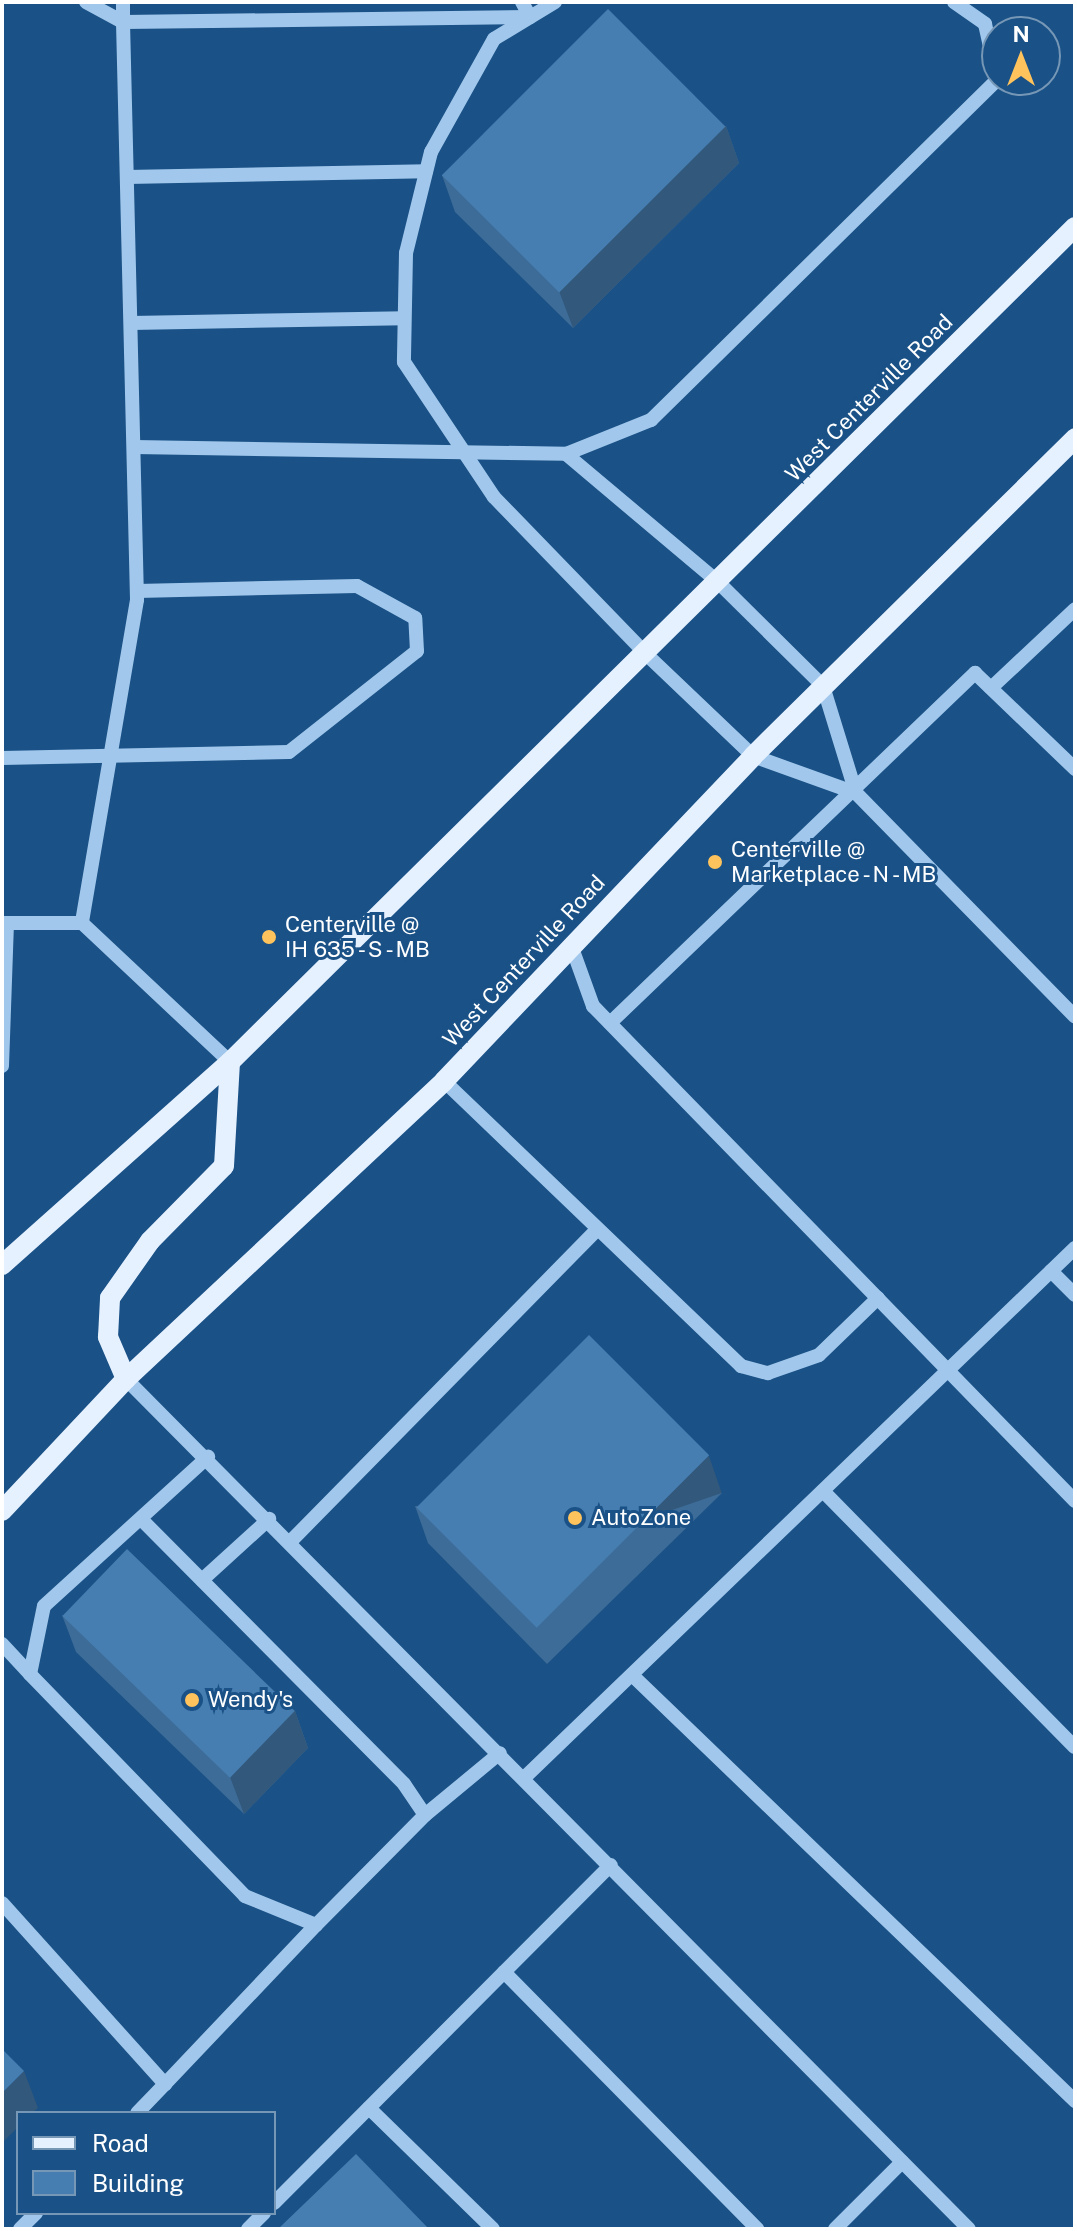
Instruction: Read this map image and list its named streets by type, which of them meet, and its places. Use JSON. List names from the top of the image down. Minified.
{"streets":{"main road":["West Centerville Road"]},"places":["Centerville @ Marketplace - N - MB","Centerville @ IH 635 - S - MB","AutoZone","Wendy's"],"legend":["Road","Building"],"north":"top"}
